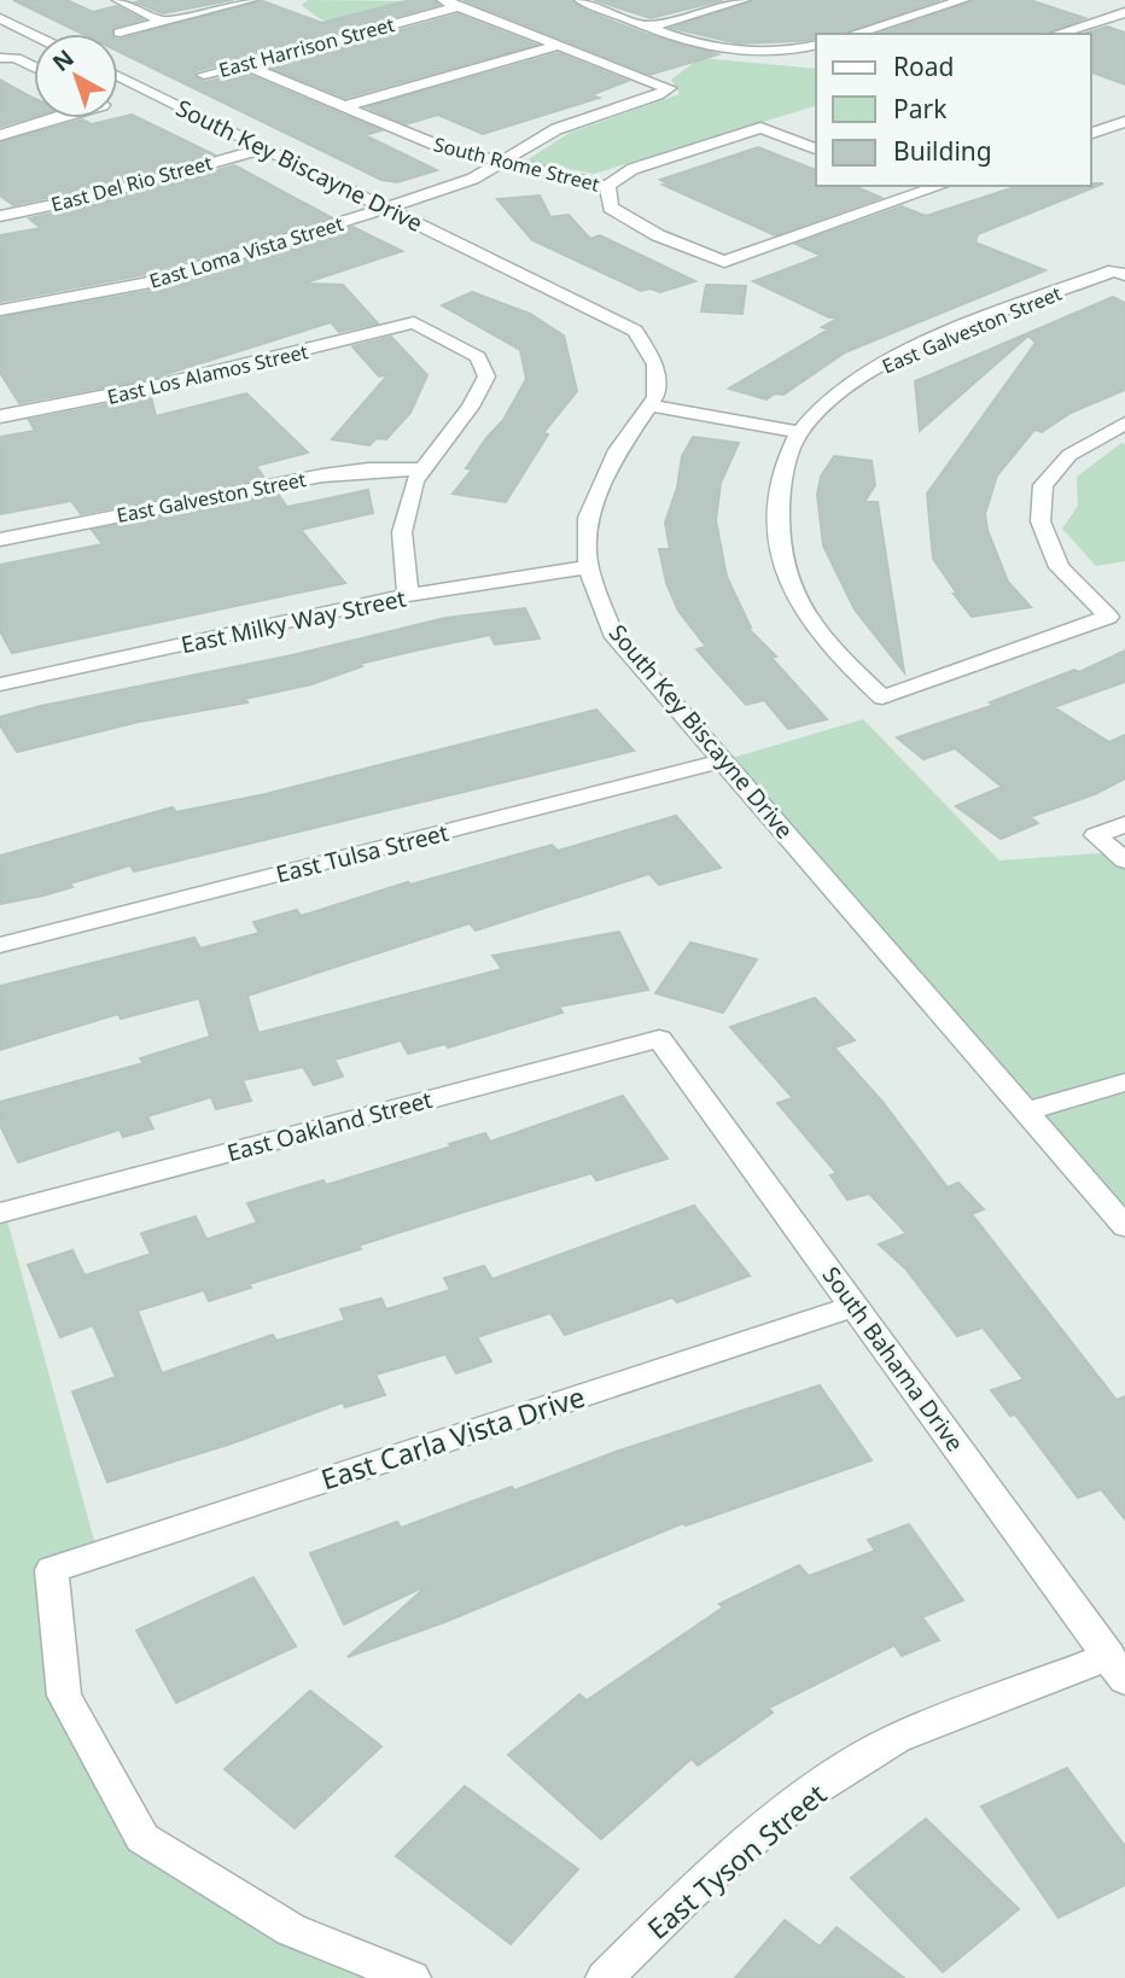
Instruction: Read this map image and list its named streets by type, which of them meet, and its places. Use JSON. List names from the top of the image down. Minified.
{"streets":{"street":["East Harrison Street","South Rome Street","South Key Biscayne Drive","East Del Rio Street","East Loma Vista Street","East Galveston Street","East Los Alamos Street","East Milky Way Street","East Tulsa Street","East Oakland Street","South Bahama Drive","East Carla Vista Drive","East Tyson Street"]},"crossings":[["East Harrison Street","South Rome Street"],["South Rome Street","East Loma Vista Street"],["South Key Biscayne Drive","East Del Rio Street"],["South Key Biscayne Drive","East Loma Vista Street"],["South Key Biscayne Drive","East Milky Way Street"],["South Key Biscayne Drive","East Tulsa Street"],["East Galveston Street","East Los Alamos Street"],["East Oakland Street","South Bahama Drive"],["South Bahama Drive","East Carla Vista Drive"],["South Bahama Drive","East Tyson Street"]],"legend":["Road","Park","Building"],"north":"top left"}
